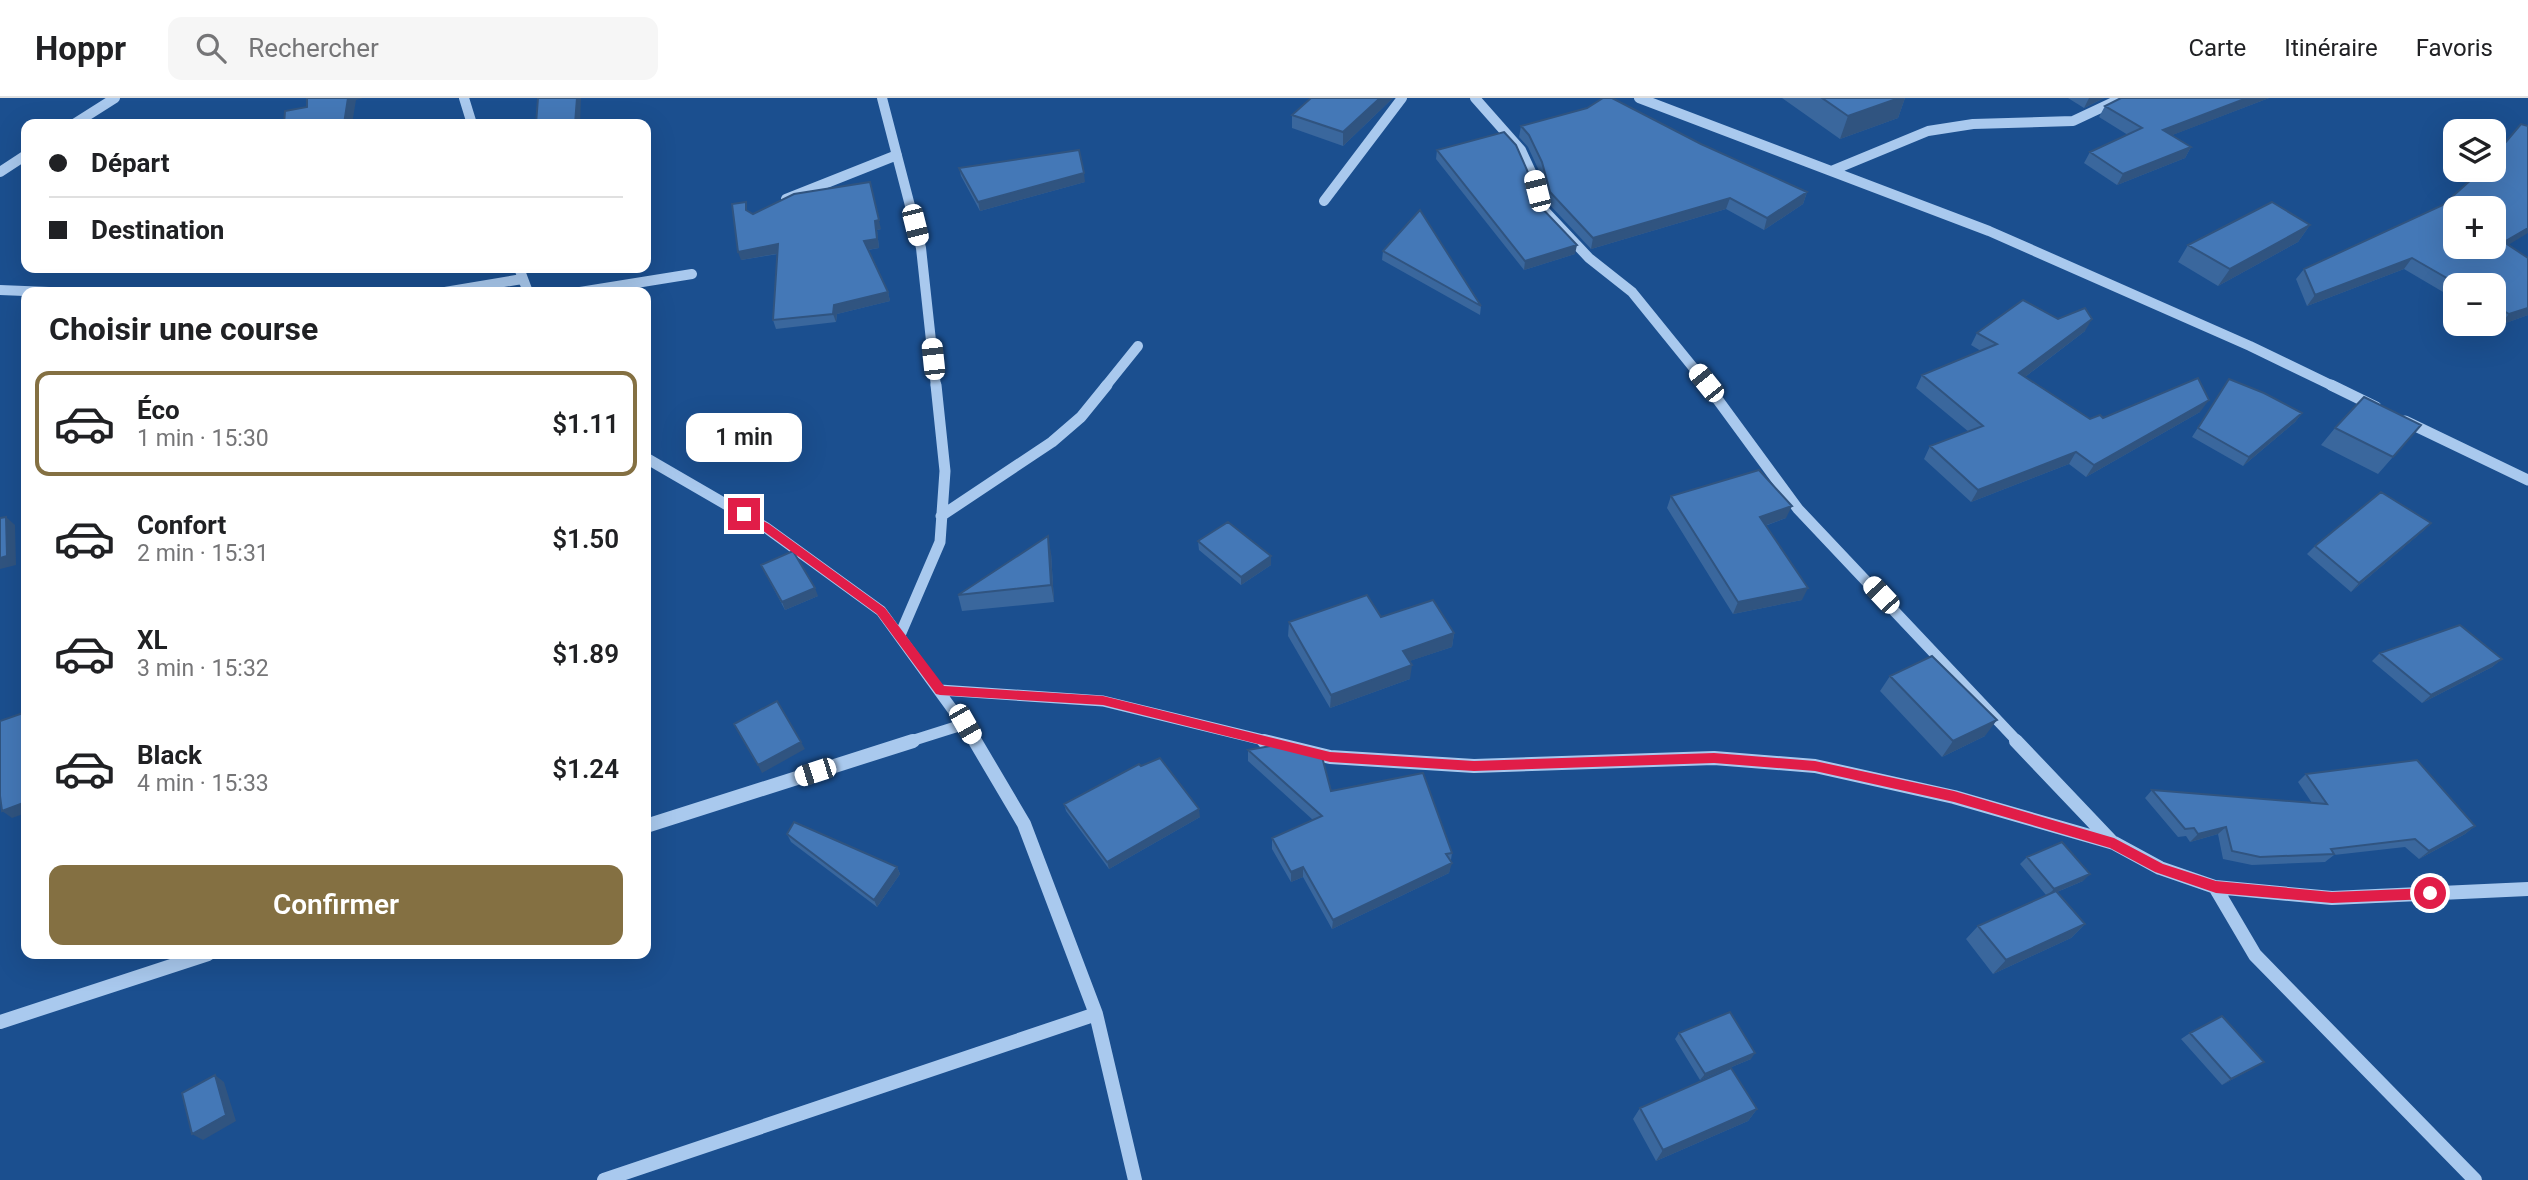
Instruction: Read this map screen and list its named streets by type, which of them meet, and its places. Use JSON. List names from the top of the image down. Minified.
{"page":{"header":"Hoppr","search":"Rechercher","nav":["Carte","Itinéraire","Favoris"],"map_buttons":["+","−"],"banner":["Départ","Destination"],"heading":"Choisir une course","list":[{"name":"Éco","note":"1 min · 15:30","value":"$1.11"},{"name":"Confort","note":"2 min · 15:31","value":"$1.50"},{"name":"XL","note":"3 min · 15:32","value":"$1.89"},{"name":"Black","note":"4 min · 15:33","value":"$1.24"}],"bubble":"1 min","buttons":"Confirmer"}}
